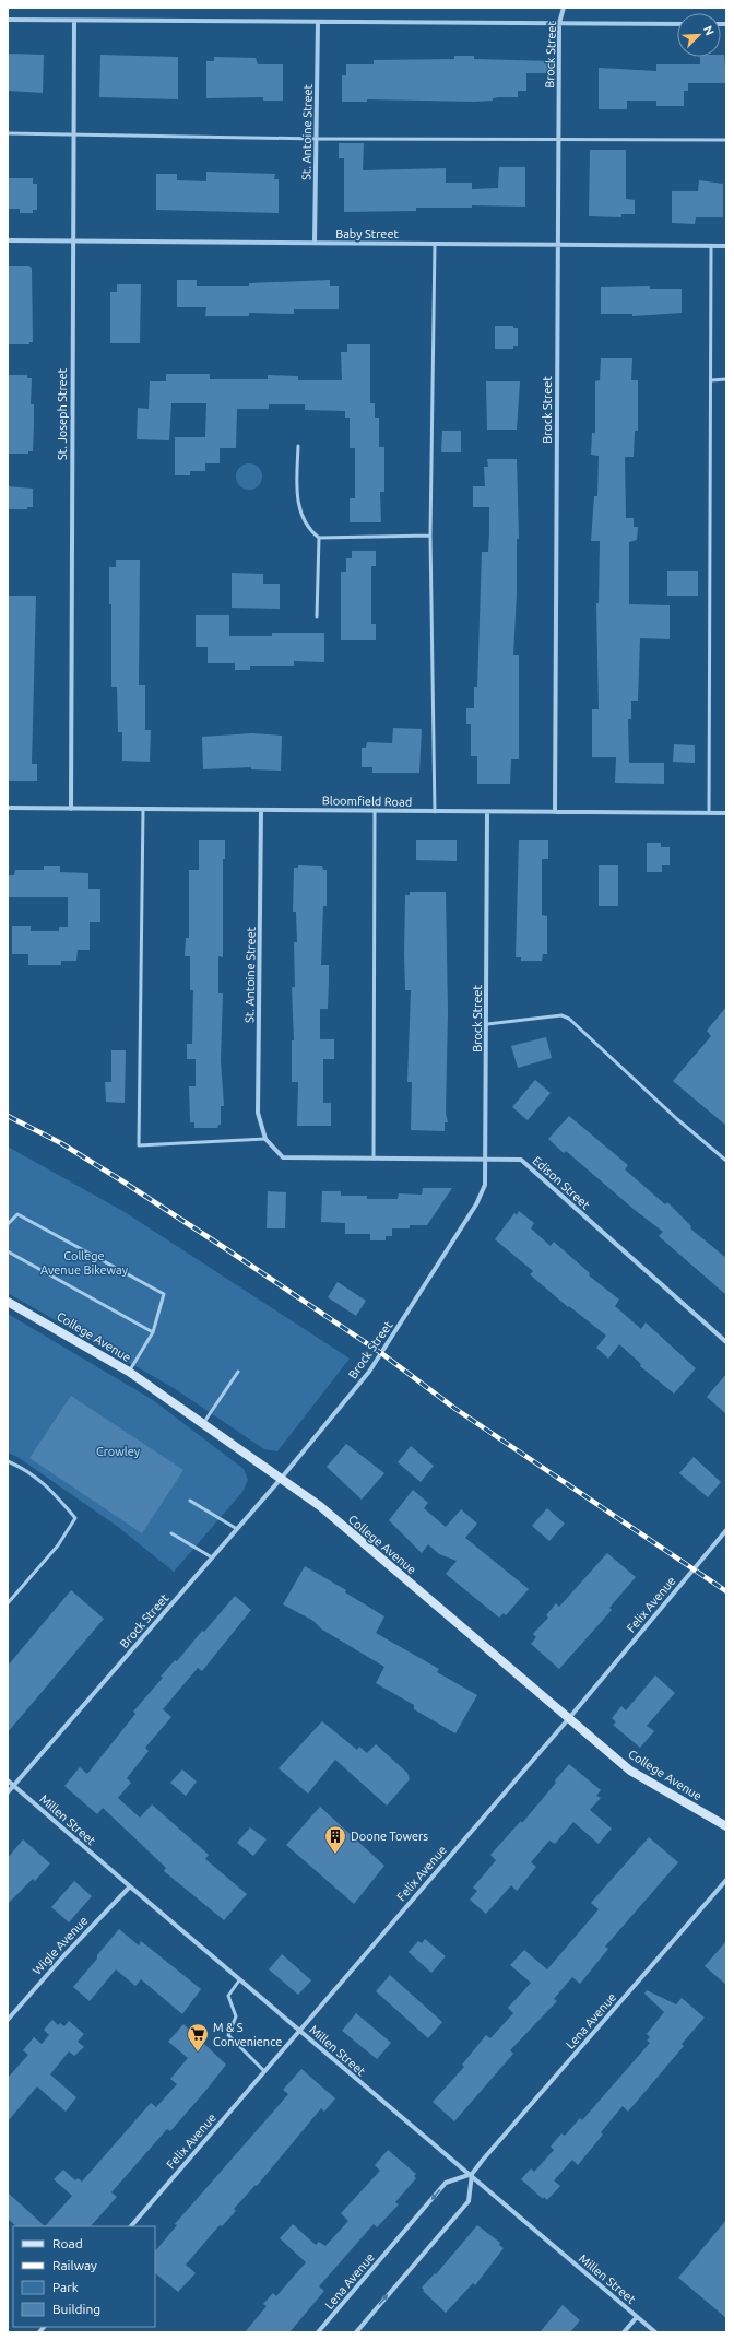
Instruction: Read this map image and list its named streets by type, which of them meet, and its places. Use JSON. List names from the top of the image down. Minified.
{"streets":{"street":["Brock Street","St. Antoine Street","Baby Street","St. Joseph Street","Bloomfield Road","Edison Street","College Avenue","Felix Avenue","Millen Street","Wigle Avenue","Lena Avenue"]},"crossings":[["Brock Street","Baby Street"],["Brock Street","Bloomfield Road"],["Brock Street","Edison Street"],["Brock Street","College Avenue"],["Brock Street","Millen Street"],["St. Antoine Street","Baby Street"],["St. Antoine Street","Bloomfield Road"],["St. Antoine Street","Edison Street"],["Baby Street","St. Joseph Street"],["St. Joseph Street","Bloomfield Road"],["College Avenue","Felix Avenue"],["Felix Avenue","Millen Street"],["Millen Street","Wigle Avenue"],["Millen Street","Lena Avenue"]],"parks":["College Avenue Bikeway","Crowley"],"places":{"building":["Doone Towers"],"supermarket":["M & S Convenience"]},"legend":["Road","Railway","Park","Building"],"north":"top right"}
